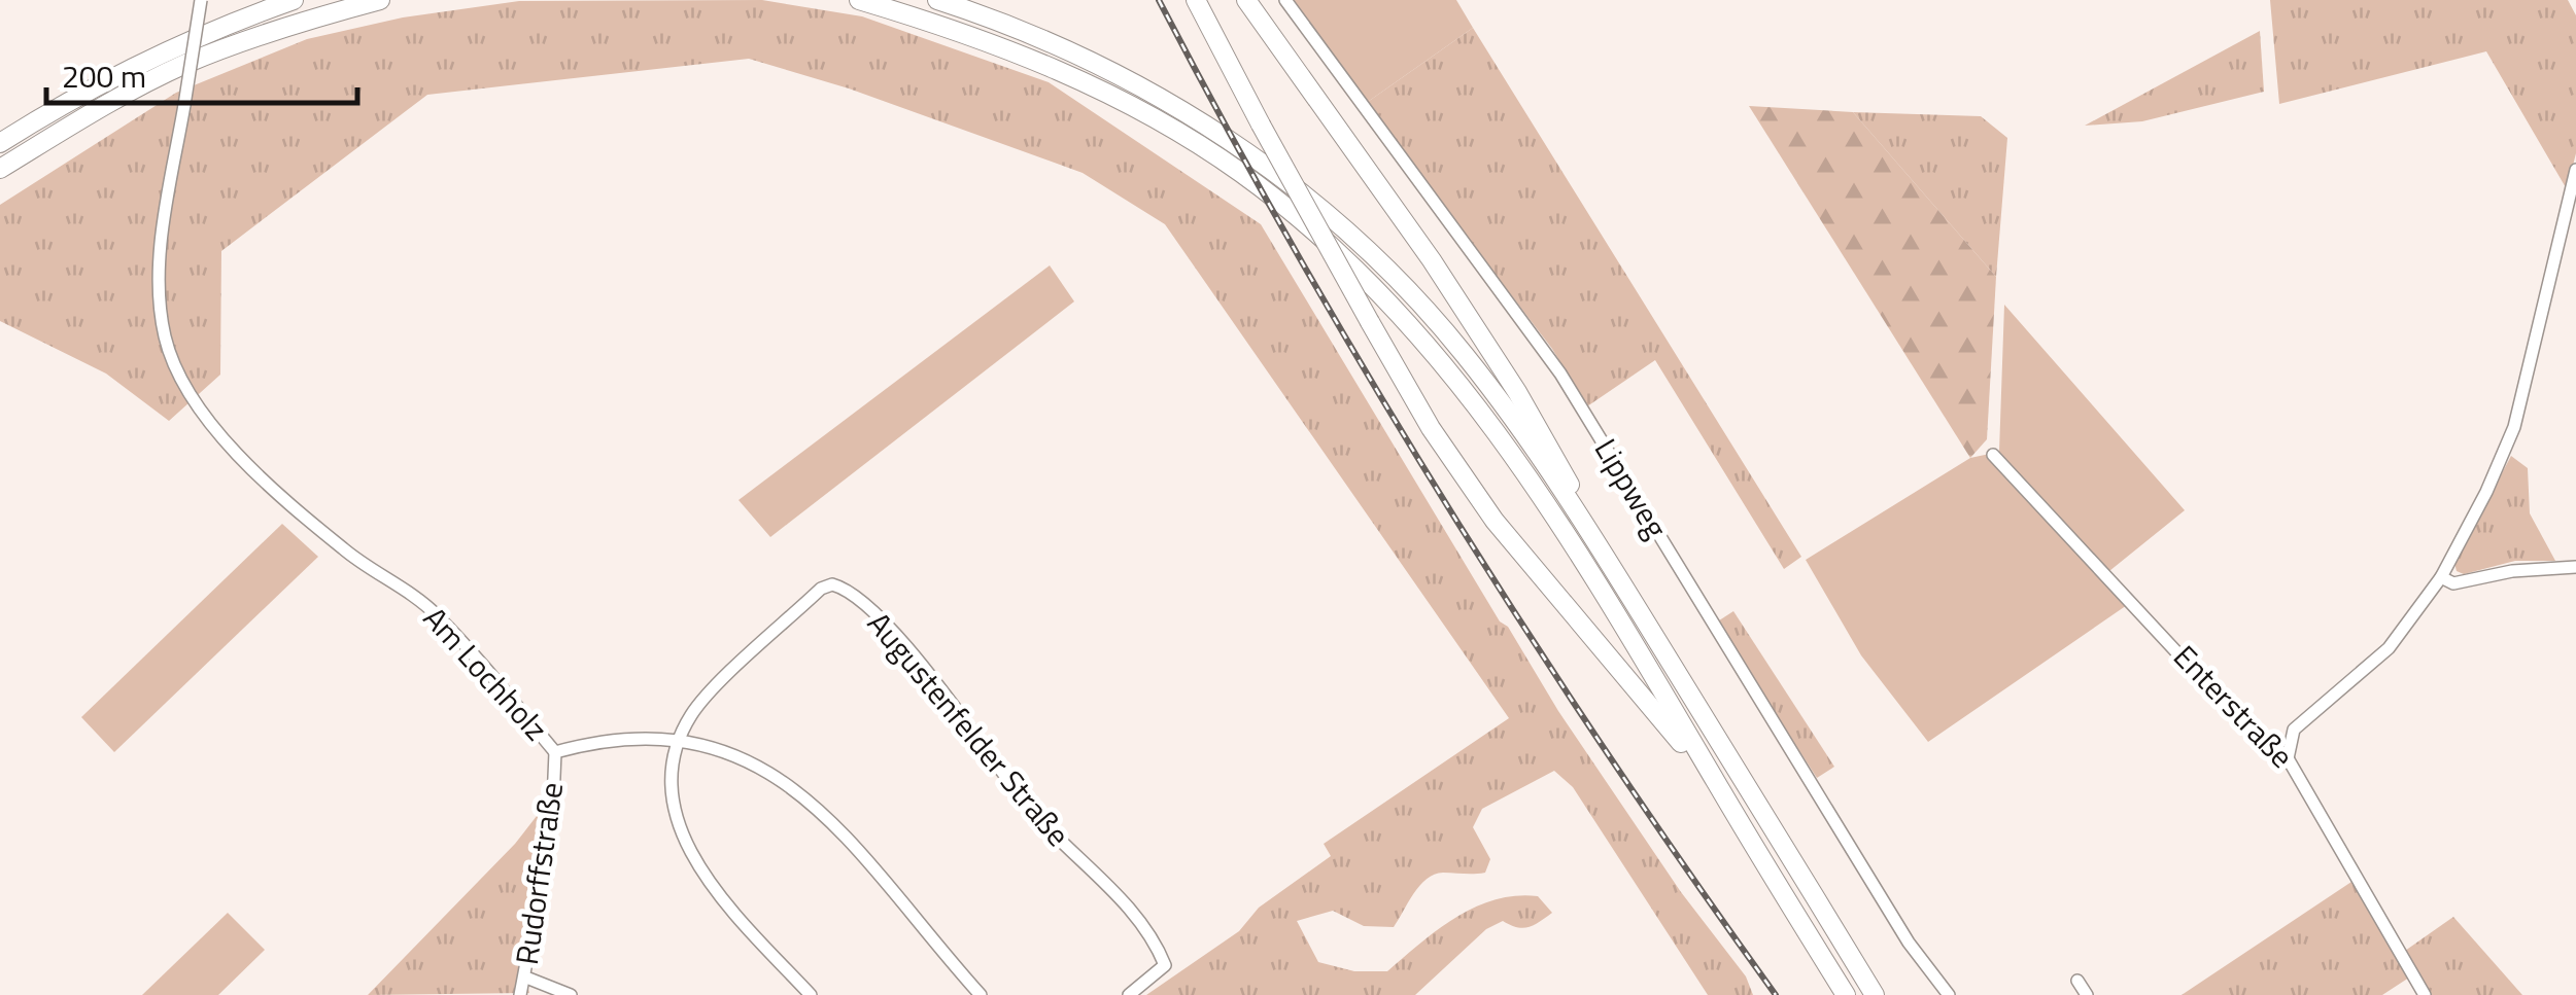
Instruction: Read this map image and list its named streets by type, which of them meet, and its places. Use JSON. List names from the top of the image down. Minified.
{"streets":{"street":["Lippweg","Am Lochholz","Enterstraße","Augustenfelder Straße","Rudorffstraße"]},"crossings":[["Am Lochholz","Augustenfelder Straße"],["Am Lochholz","Rudorffstraße"]],"scale_bar":"200 m"}
